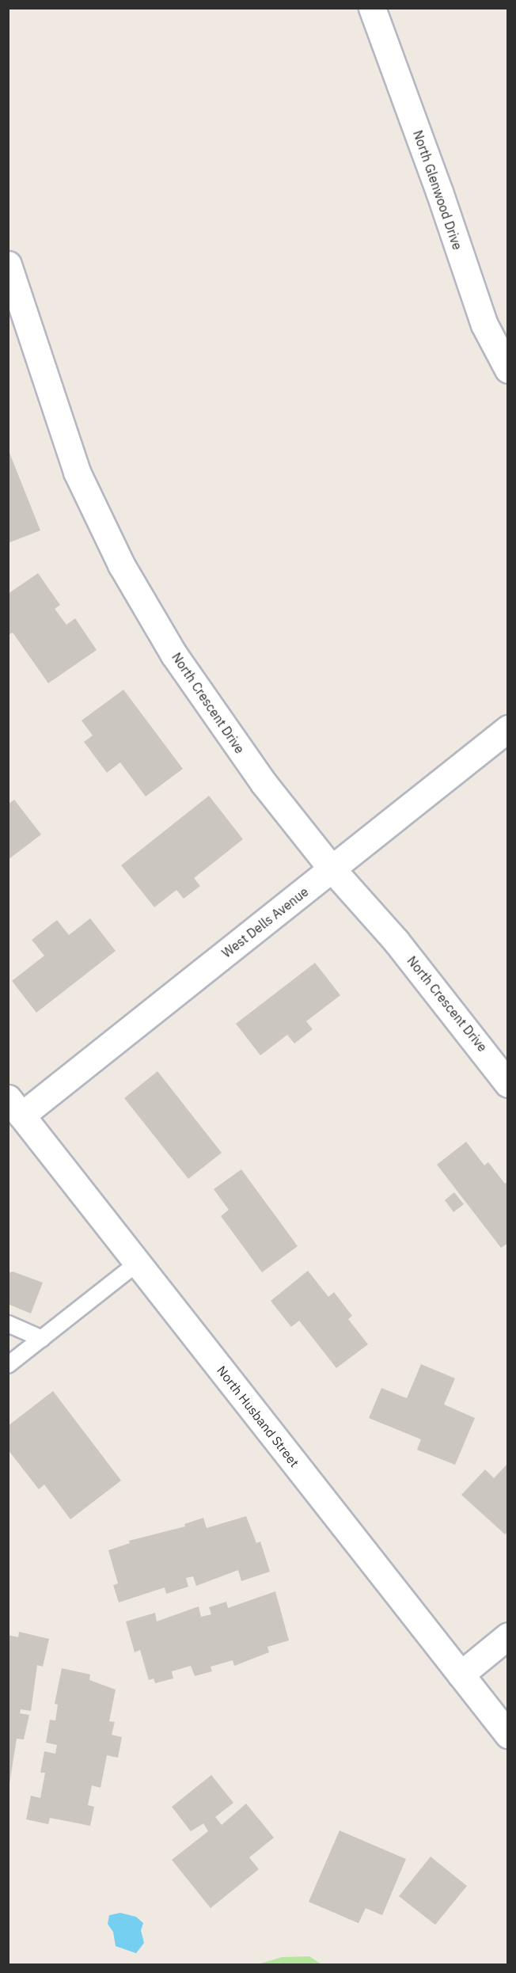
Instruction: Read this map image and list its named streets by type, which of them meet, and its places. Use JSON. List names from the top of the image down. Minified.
{"streets":{"street":["North Glenwood Drive","North Crescent Drive","West Dells Avenue","North Husband Street"]},"crossings":[["North Crescent Drive","West Dells Avenue"],["West Dells Avenue","North Husband Street"]]}
